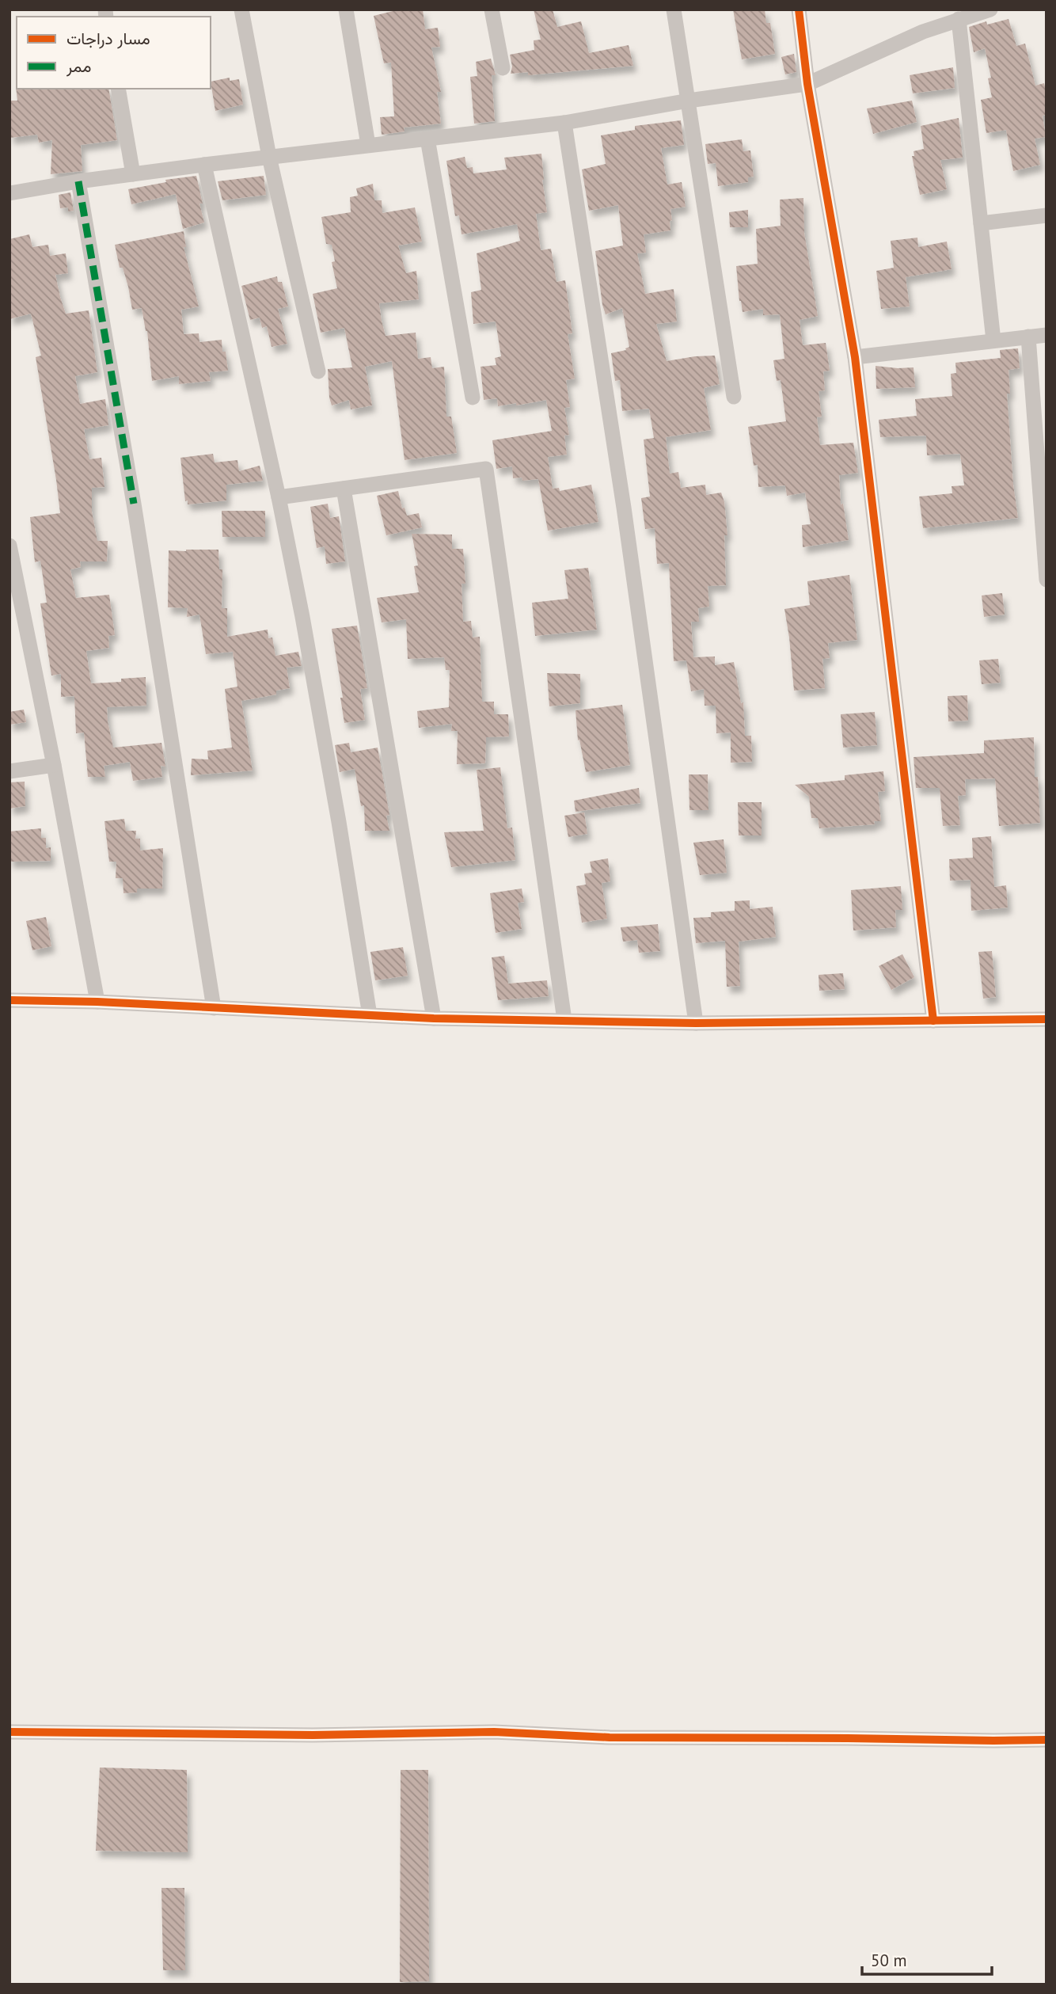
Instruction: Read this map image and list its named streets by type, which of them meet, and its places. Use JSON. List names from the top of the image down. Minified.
{"legend":["مسار دراجات","ممر"],"scale_bar":"50 m"}
